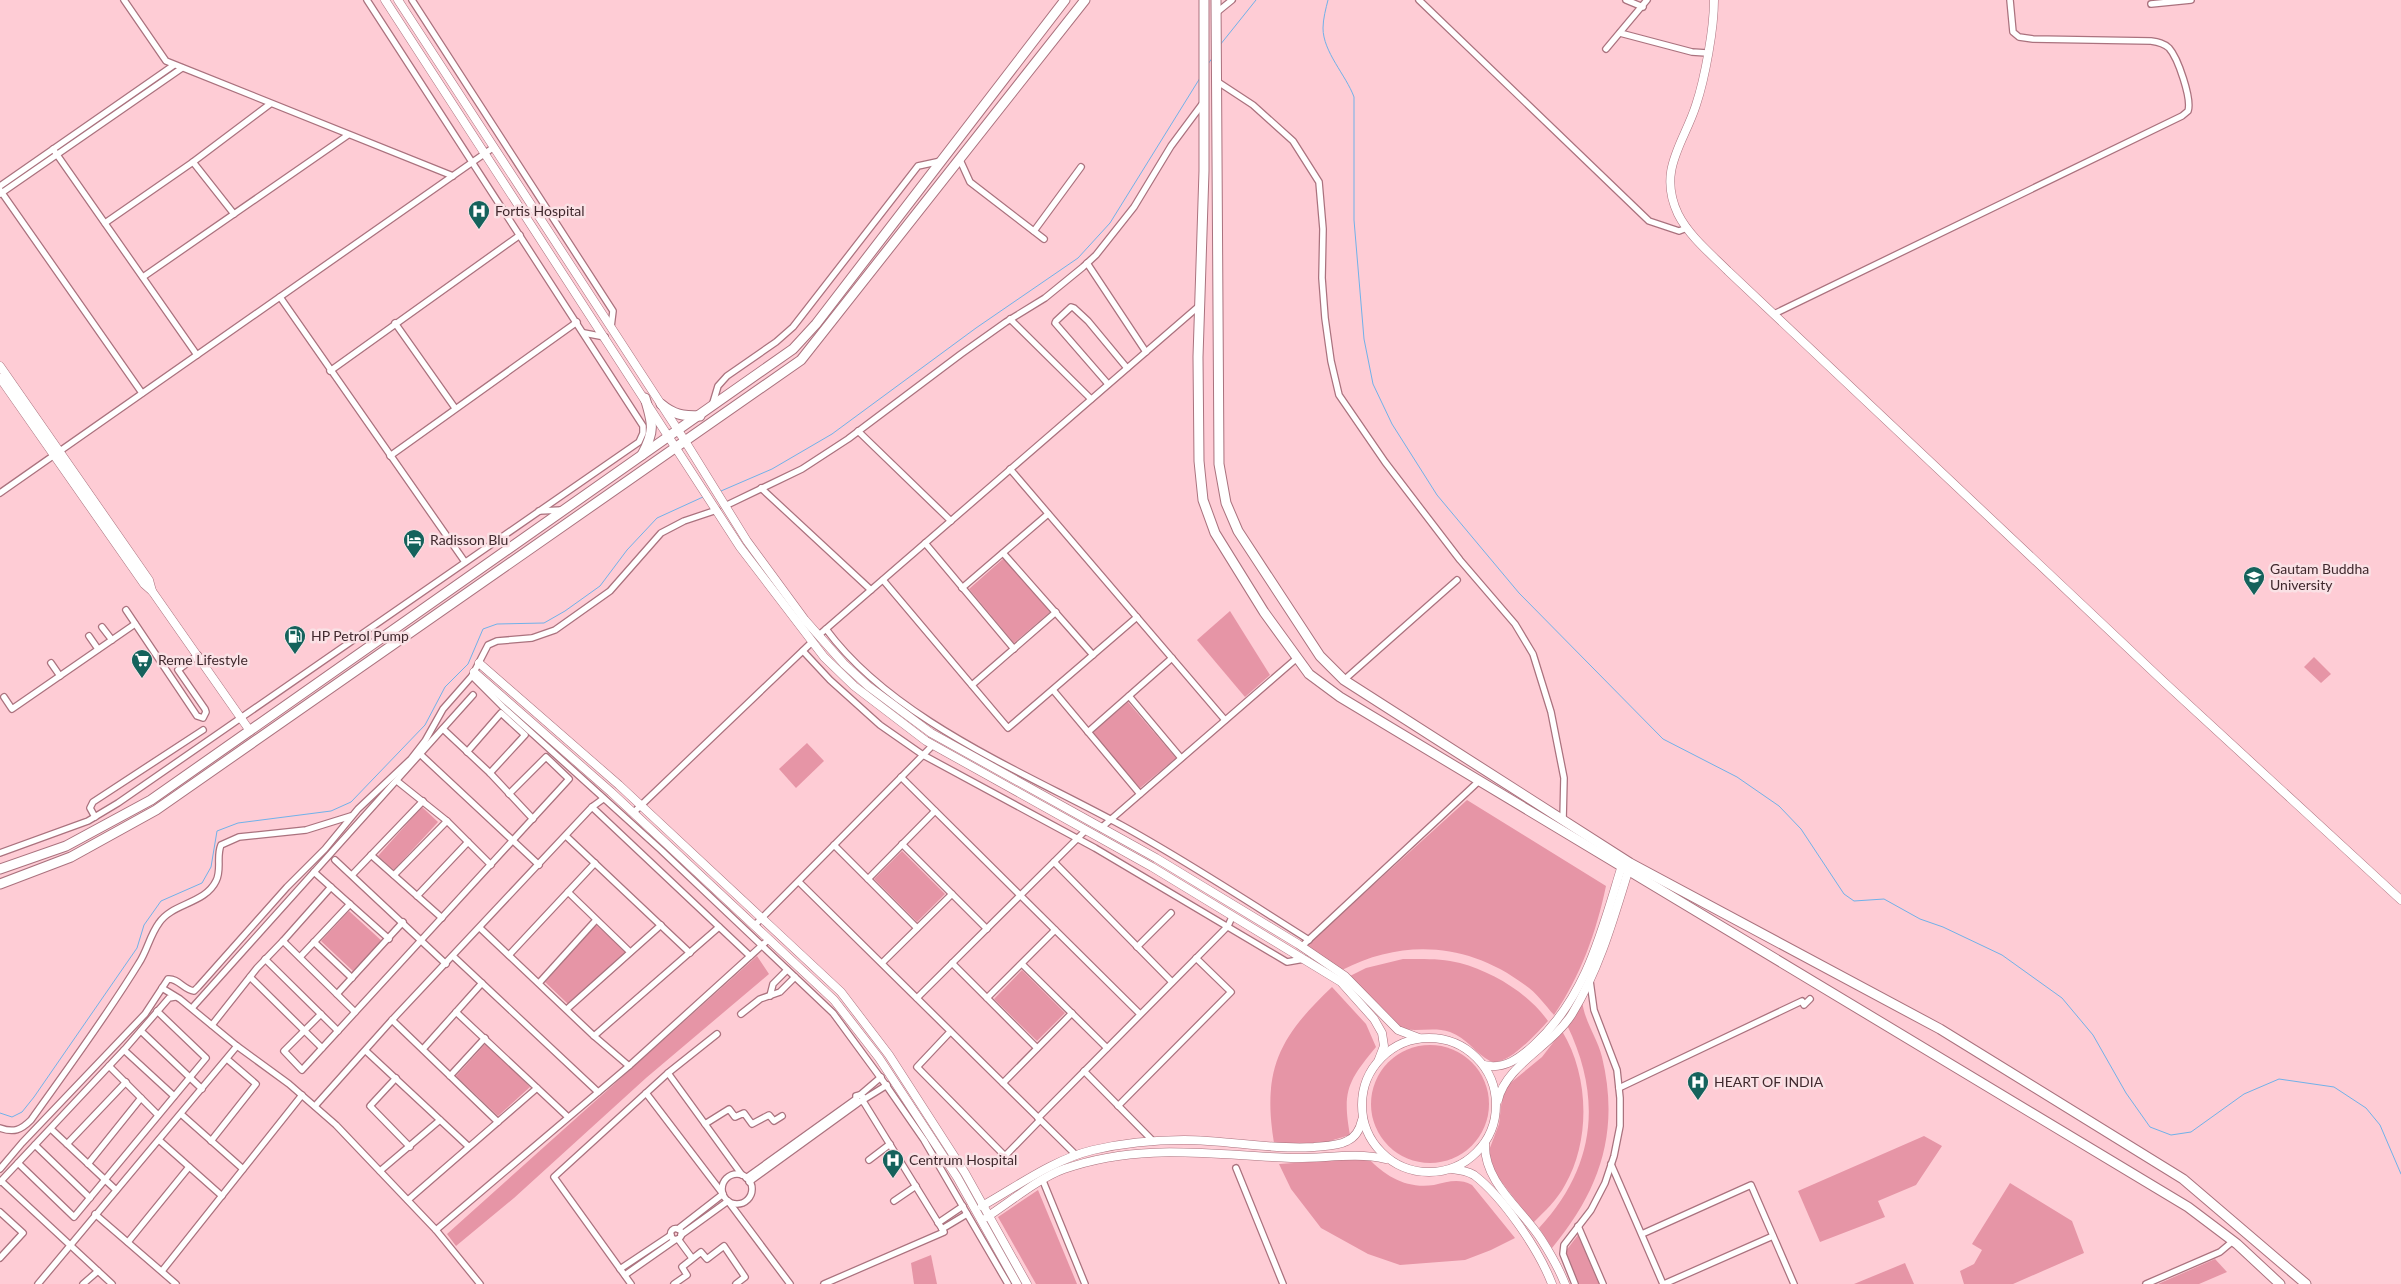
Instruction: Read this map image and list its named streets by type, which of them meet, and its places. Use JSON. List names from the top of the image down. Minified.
{"places":{"hospital":["Fortis Hospital","HEART OF INDIA","Centrum Hospital"],"hotel":["Radisson Blu"],"school or university":["Gautam Buddha University"],"fuel station":["HP Petrol Pump"],"supermarket":["Reme Lifestyle"]}}
